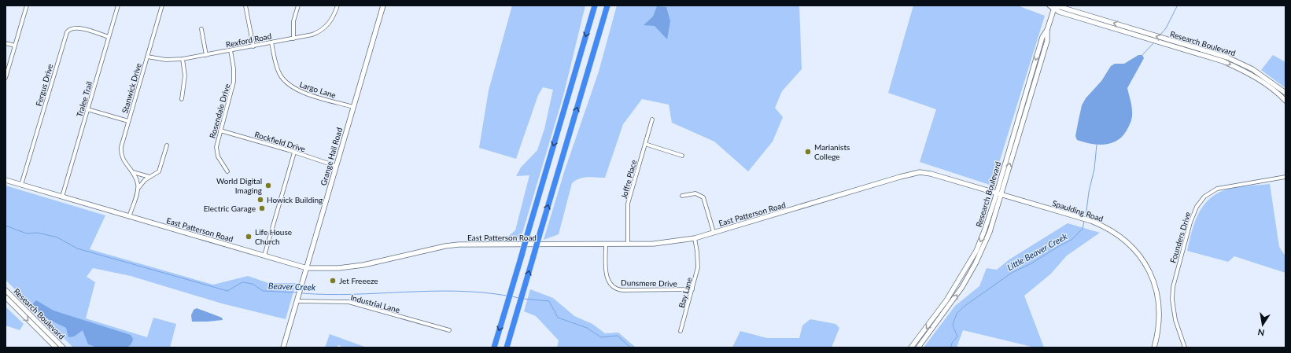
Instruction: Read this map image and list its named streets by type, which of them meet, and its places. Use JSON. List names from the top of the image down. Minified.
{"streets":{"street":["Rexford Road","Research Boulevard","Fergus Drive","Stanwick Drive","Largo Lane","Tralee Trail","Rosendale Drive","Rockfield Drive","Grange Hall Road","Joffre Place","Spaulding Road","East Patterson Road","Founders Drive","Dunsmere Drive","Bay Lane","Industrial Lane"]},"crossings":[["Rexford Road","Stanwick Drive"],["Rexford Road","Largo Lane"],["Rexford Road","Rosendale Drive"],["Research Boulevard","Spaulding Road"],["Research Boulevard","East Patterson Road"],["Fergus Drive","Tralee Trail"],["Fergus Drive","East Patterson Road"],["Largo Lane","Grange Hall Road"],["Tralee Trail","East Patterson Road"],["Rosendale Drive","Rockfield Drive"],["Rockfield Drive","Grange Hall Road"],["Grange Hall Road","East Patterson Road"],["Grange Hall Road","Industrial Lane"],["Joffre Place","East Patterson Road"],["Spaulding Road","East Patterson Road"],["East Patterson Road","Dunsmere Drive"],["East Patterson Road","Bay Lane"],["Dunsmere Drive","Bay Lane"]],"water":["Little Beaver Creek","Beaver Creek"],"places":["Marianists College","World Digital Imaging","Howick Building","Electric Garage","Life House Church","Jet Freeeze"],"north":"bottom"}
